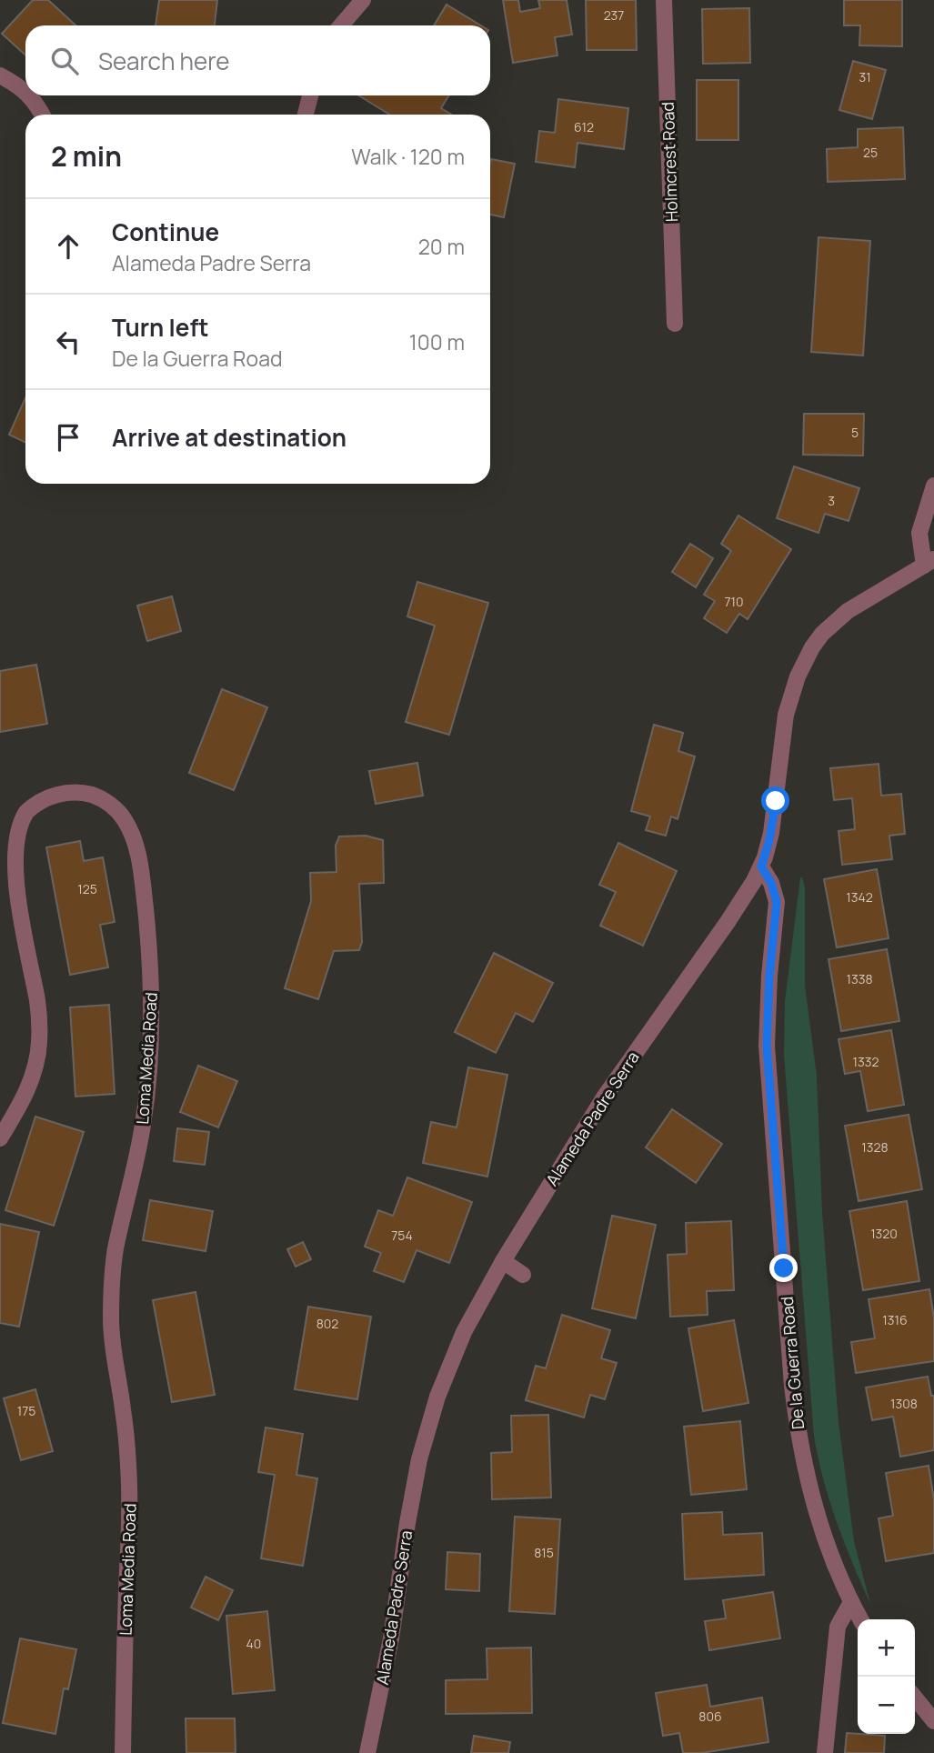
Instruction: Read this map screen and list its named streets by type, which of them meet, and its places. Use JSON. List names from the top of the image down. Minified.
{"streets":{"street":["Holmcrest Road","Loma Media Road","Alameda Padre Serra","De la Guerra Road"]},"crossings":[["Alameda Padre Serra","De la Guerra Road"]],"house_numbers":["237","31","612","25","5","3","710","125","1342","1338","1332","1328","1320","754","1316","802","1308","175","815","40","806"],"page":{"search":"Search here","heading":["2 min","Walk · 120 m"],"list":[["Continue","Alameda Padre Serra","20 m"],["Turn left","De la Guerra Road","100 m"],"Arrive at destination"],"map_buttons":["+","−"]}}
